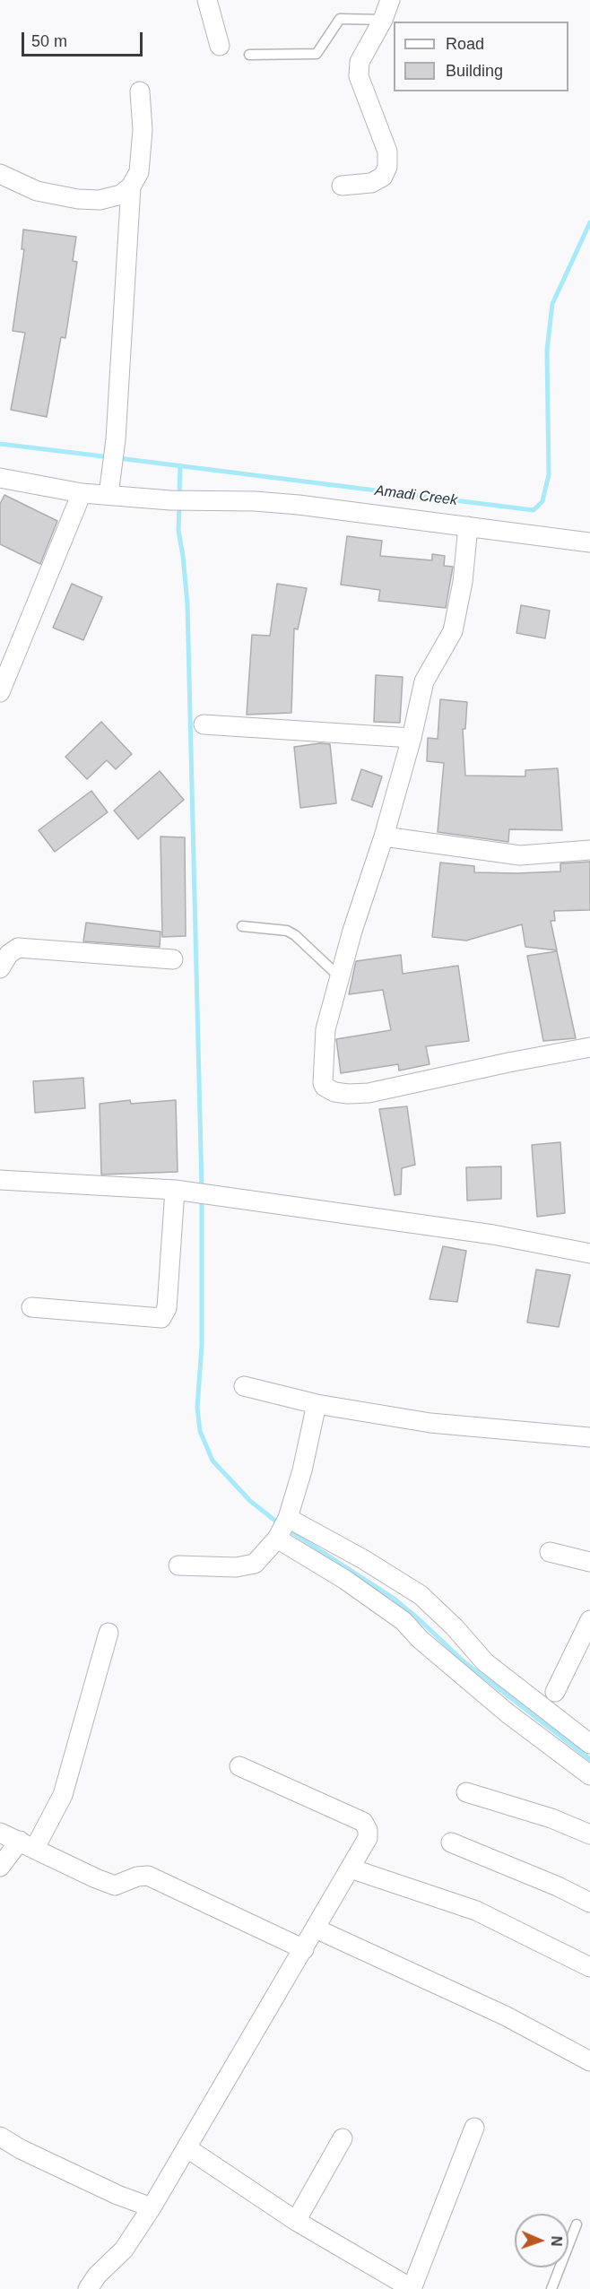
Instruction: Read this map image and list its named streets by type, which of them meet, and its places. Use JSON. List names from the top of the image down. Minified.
{"water":["Amadi Creek"],"legend":["Road","Building"],"scale_bar":"50 m","north":"right"}
